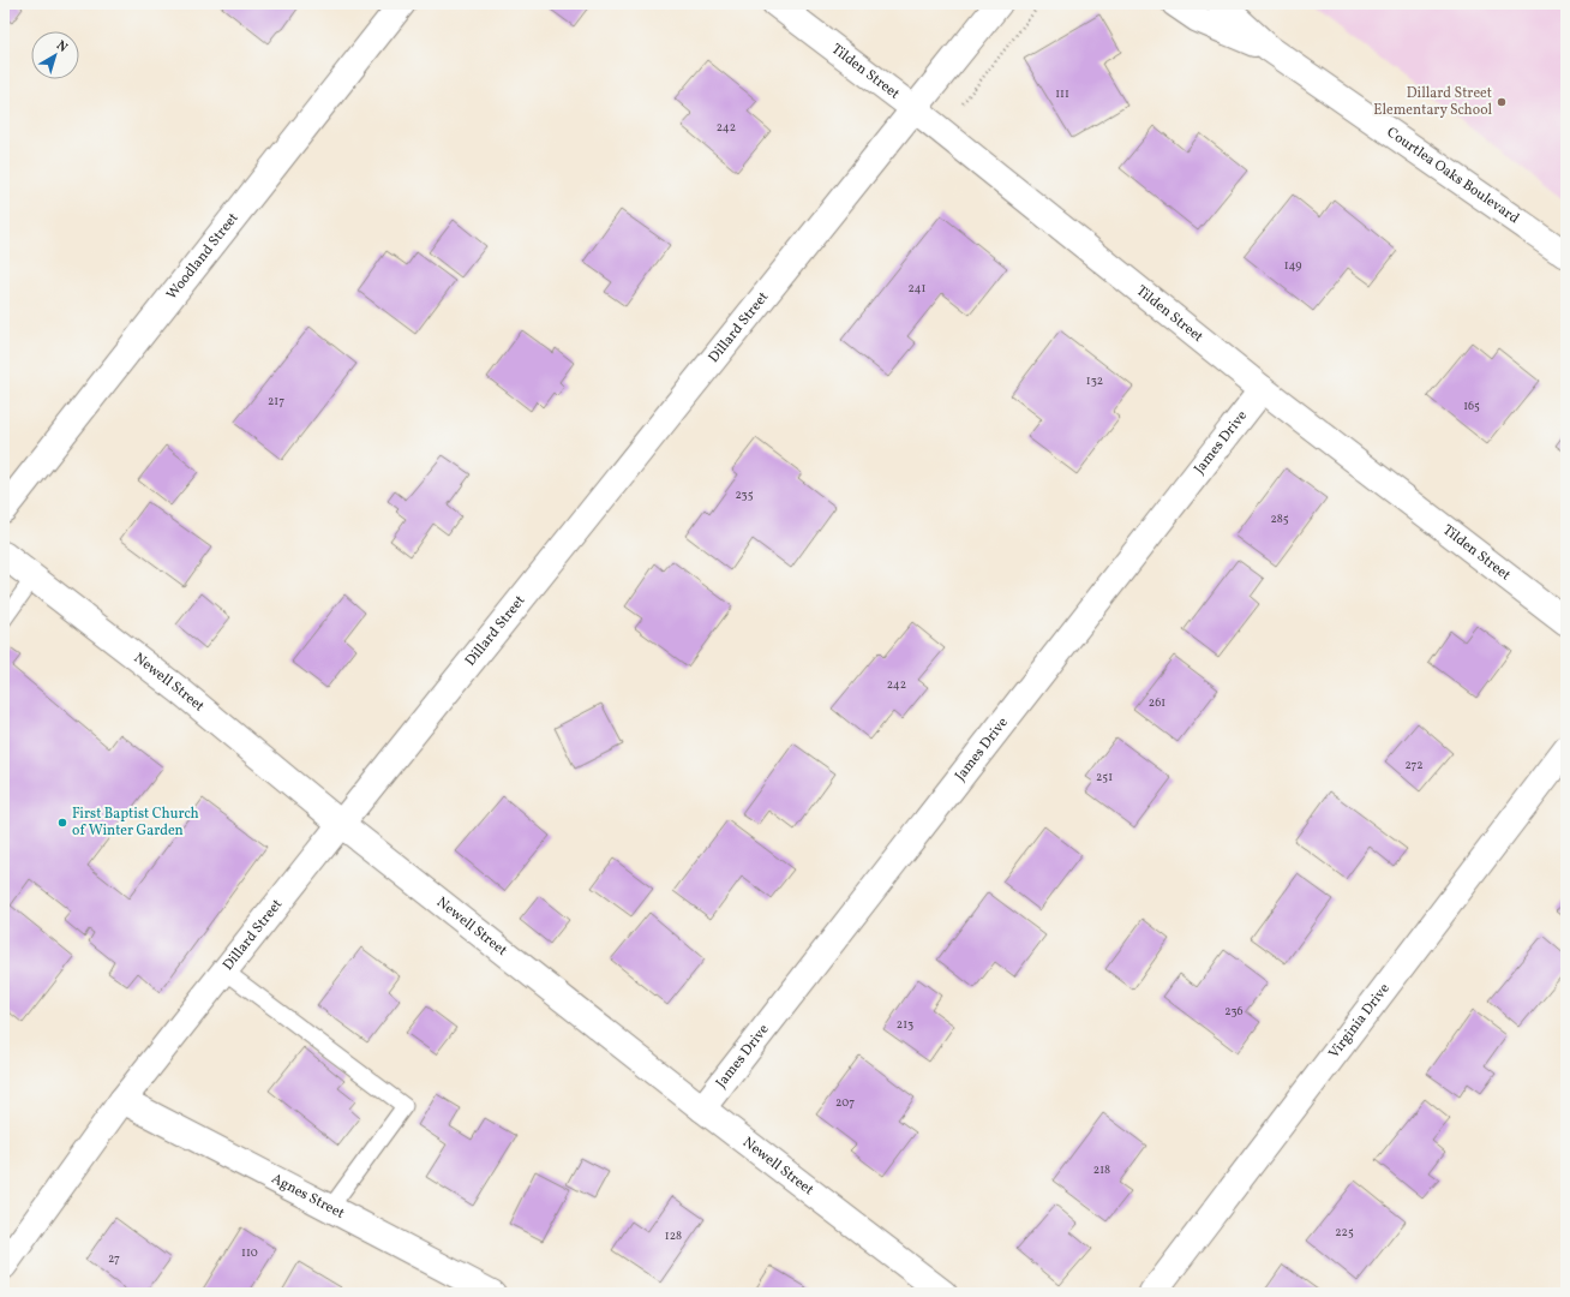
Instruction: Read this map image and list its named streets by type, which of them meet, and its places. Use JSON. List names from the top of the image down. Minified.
{"streets":{"street":["Tilden Street","Courtlea Oaks Boulevard","Woodland Street","Dillard Street","James Drive","Newell Street","Virginia Drive","Agnes Street"]},"crossings":[["Tilden Street","Dillard Street"],["Tilden Street","James Drive"],["Dillard Street","Newell Street"],["Dillard Street","Agnes Street"],["James Drive","Newell Street"]],"places":["Dillard Street Elementary School","First Baptist Church of Winter Garden"],"house_numbers":["111","242","149","241","132","217","165","235","285","242","261","272","251","236","213","207","218","225","128","110","27"],"north":"top right"}
